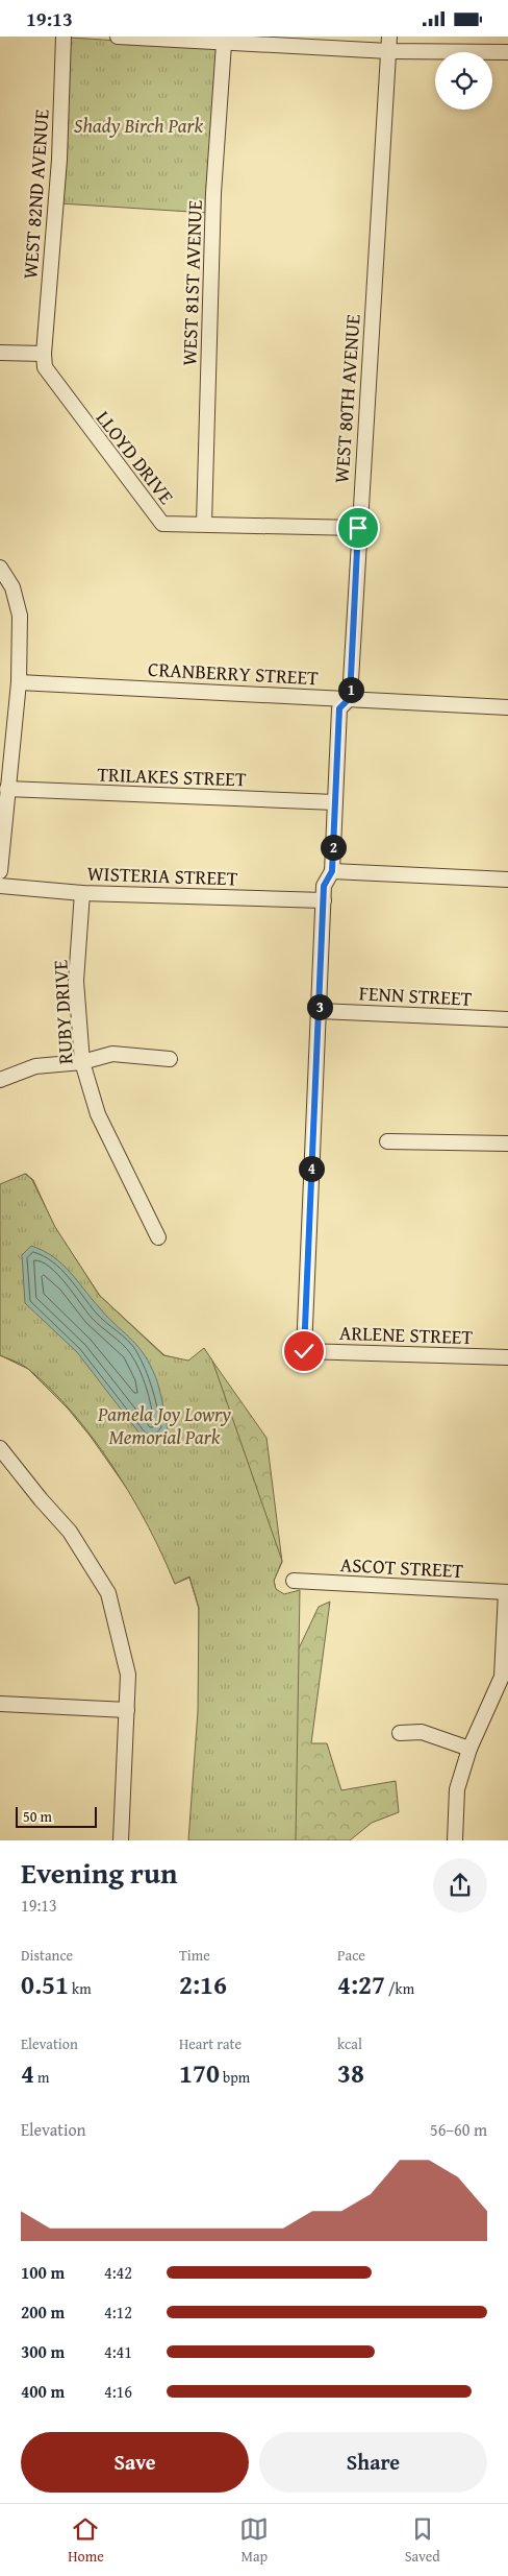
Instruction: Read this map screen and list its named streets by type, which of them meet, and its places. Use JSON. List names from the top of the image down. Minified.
{"streets":{"street":["WEST 82ND AVENUE","WEST 81ST AVENUE","WEST 80TH AVENUE","LLOYD DRIVE","CRANBERRY STREET","TRILAKES STREET","WISTERIA STREET","FENN STREET","RUBY DRIVE","ARLENE STREET","ASCOT STREET"]},"crossings":[["WEST 82ND AVENUE","LLOYD DRIVE"],["WEST 81ST AVENUE","LLOYD DRIVE"],["WEST 80TH AVENUE","LLOYD DRIVE"],["WEST 80TH AVENUE","CRANBERRY STREET"],["WEST 80TH AVENUE","TRILAKES STREET"],["WEST 80TH AVENUE","WISTERIA STREET"],["WEST 80TH AVENUE","FENN STREET"],["WEST 80TH AVENUE","ARLENE STREET"],["WISTERIA STREET","RUBY DRIVE"]],"parks":["Shady Birch Park","Pamela Joy Lowry Memorial Park"],"scale_bar":"50 m","page":{"status":"19:13","pins":["1","2","3","4"],"scale":"50 m","heading":["Evening run","19:13"],"stats":[["Distance","0.51 km"],["Time","2:16"],["Pace","4:27 /km"],["Elevation","4 m"],["Heart rate","170 bpm"],["kcal","38"]],"chart":["Elevation","56–60 m"],"list":[{"name":"100 m","note":"4:42"},{"name":"200 m","note":"4:12"},{"name":"300 m","note":"4:41"},{"name":"400 m","note":"4:16"}],"buttons":["Save","Share"],"tabs":["Home","Map","Saved"]}}
